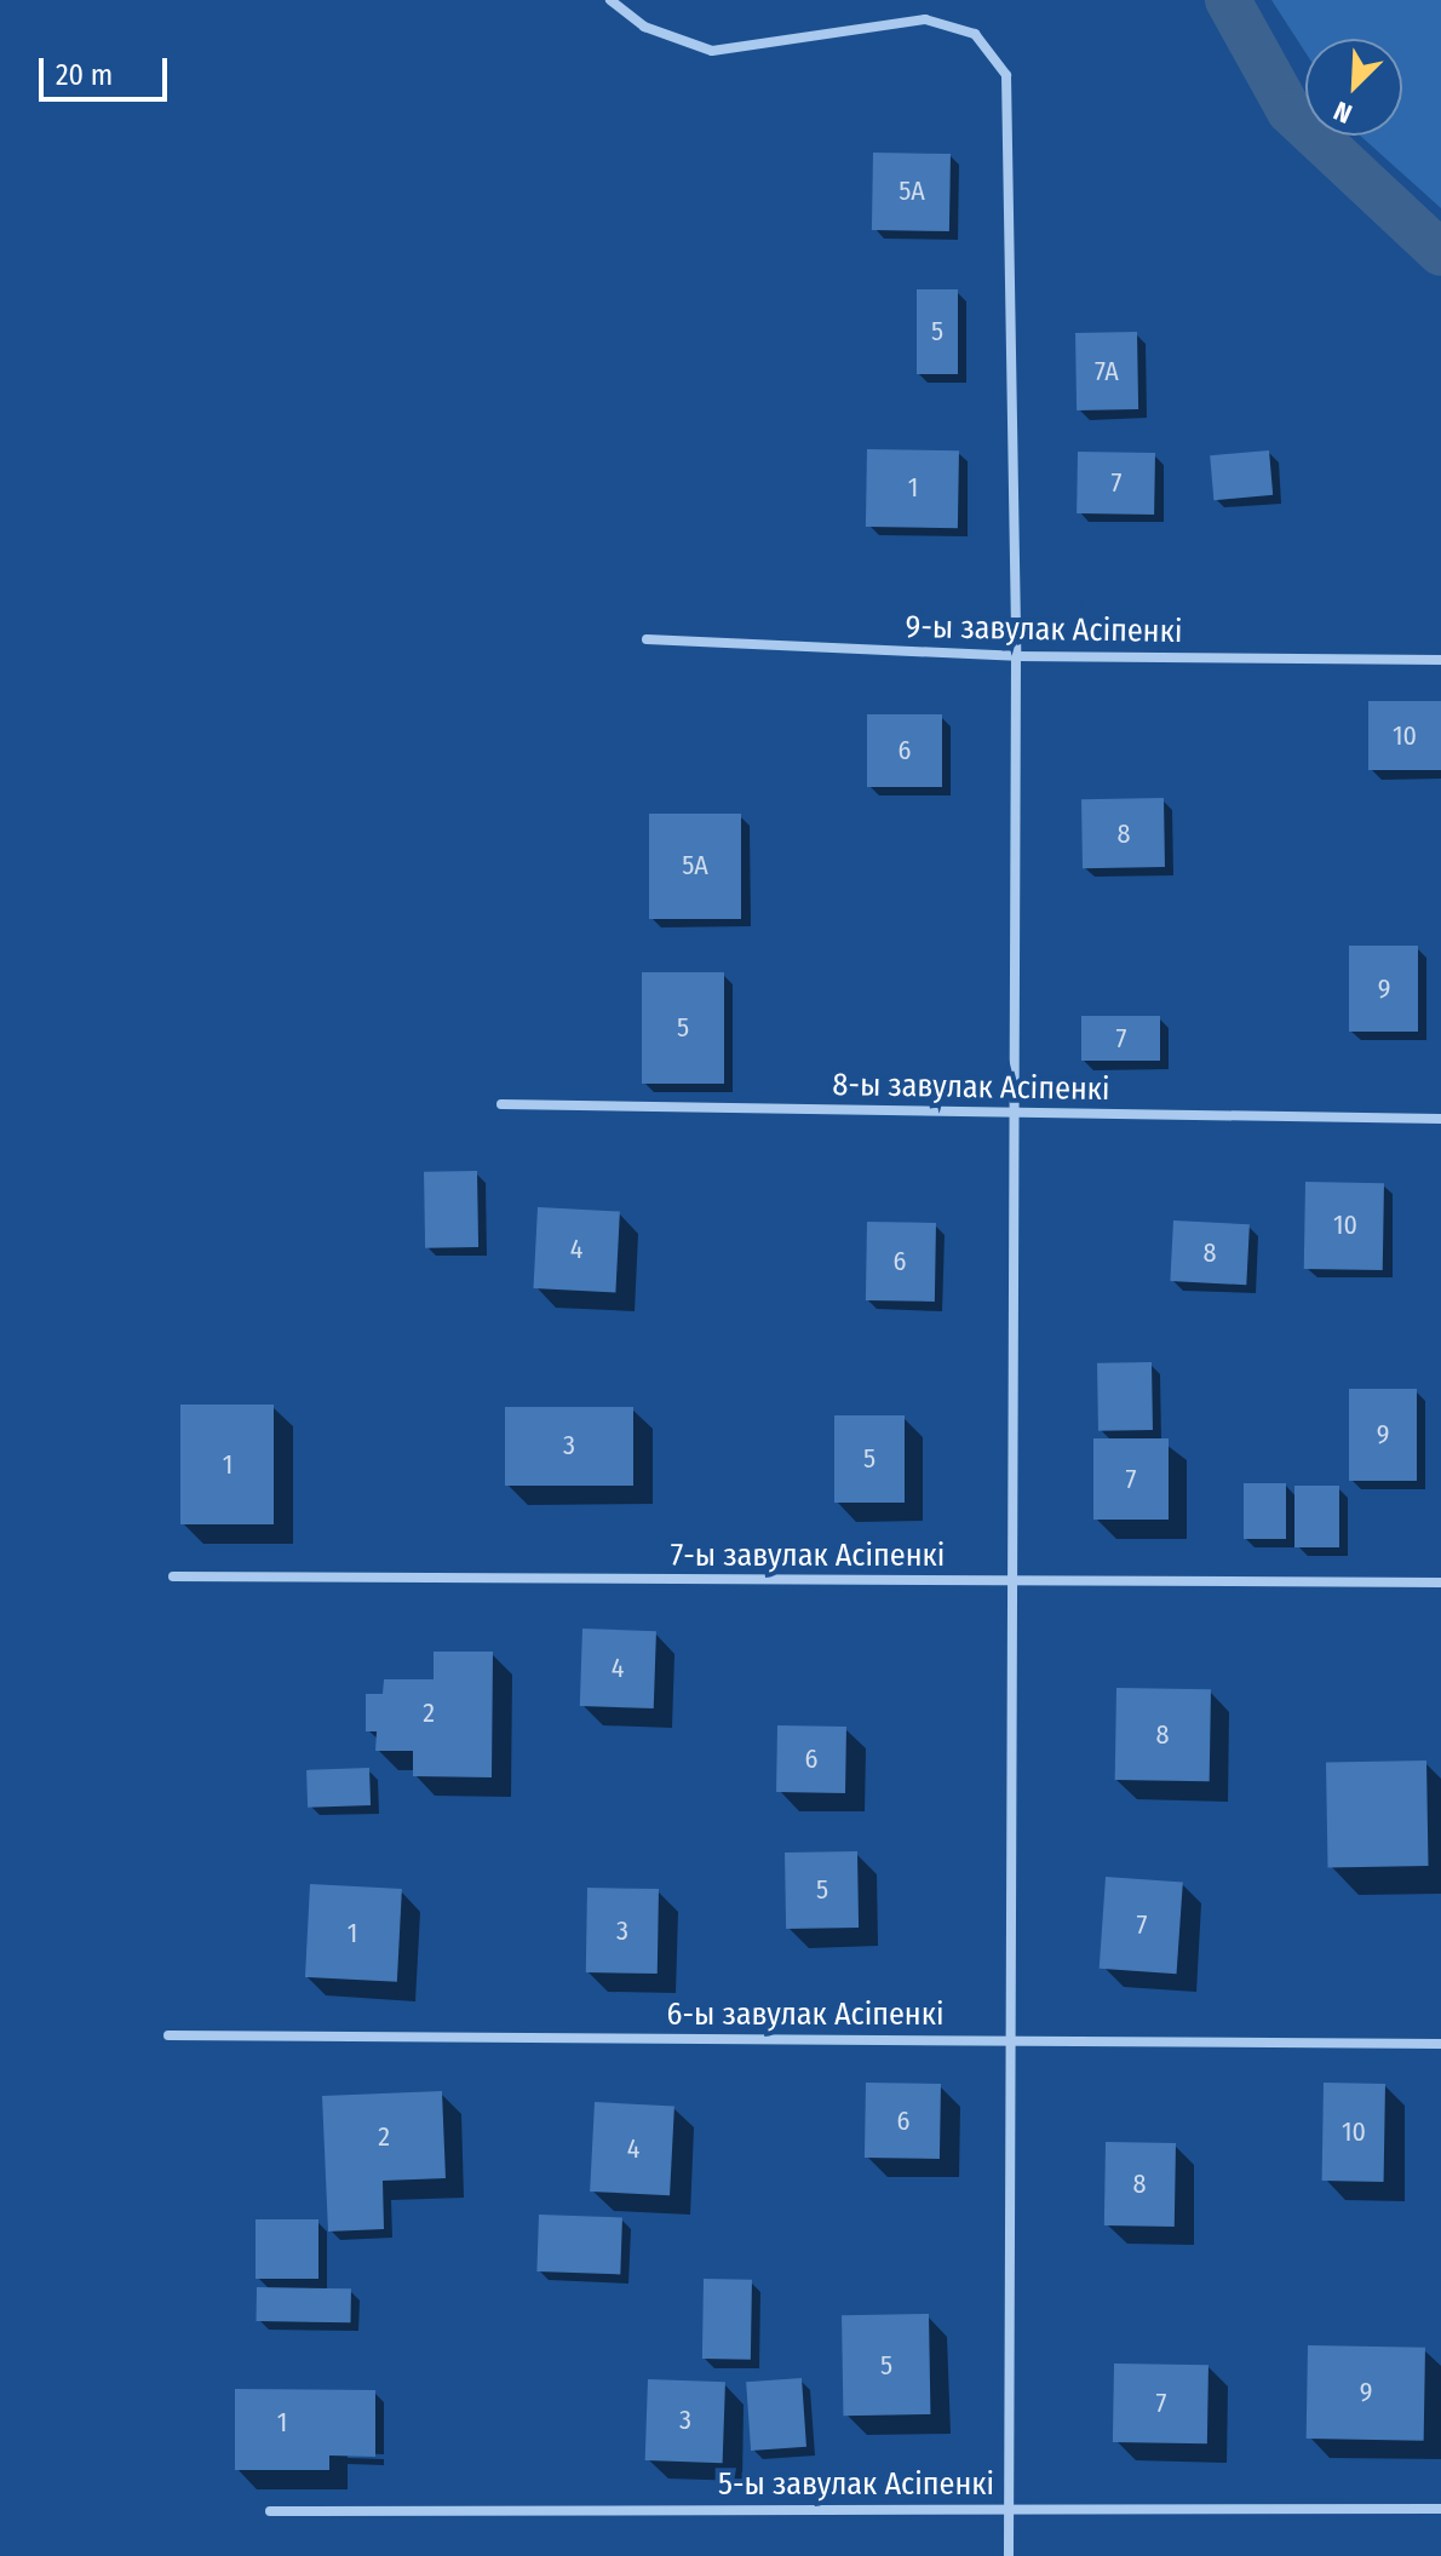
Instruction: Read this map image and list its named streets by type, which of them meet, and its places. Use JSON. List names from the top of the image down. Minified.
{"streets":{"street":["9-ы завулак Асіпенкі","8-ы завулак Асіпенкі","7-ы завулак Асіпенкі","6-ы завулак Асіпенкі","5-ы завулак Асіпенкі"]},"house_numbers":["5А","5","7А","7","1","10","6","8","5А","9","5","7","10","4","8","6","9","3","5","1","7","4","2","8","6","5","7","3","1","6","10","2","4","8","5","9","7","3","1"],"scale_bar":"20 m","north":"bottom left"}
